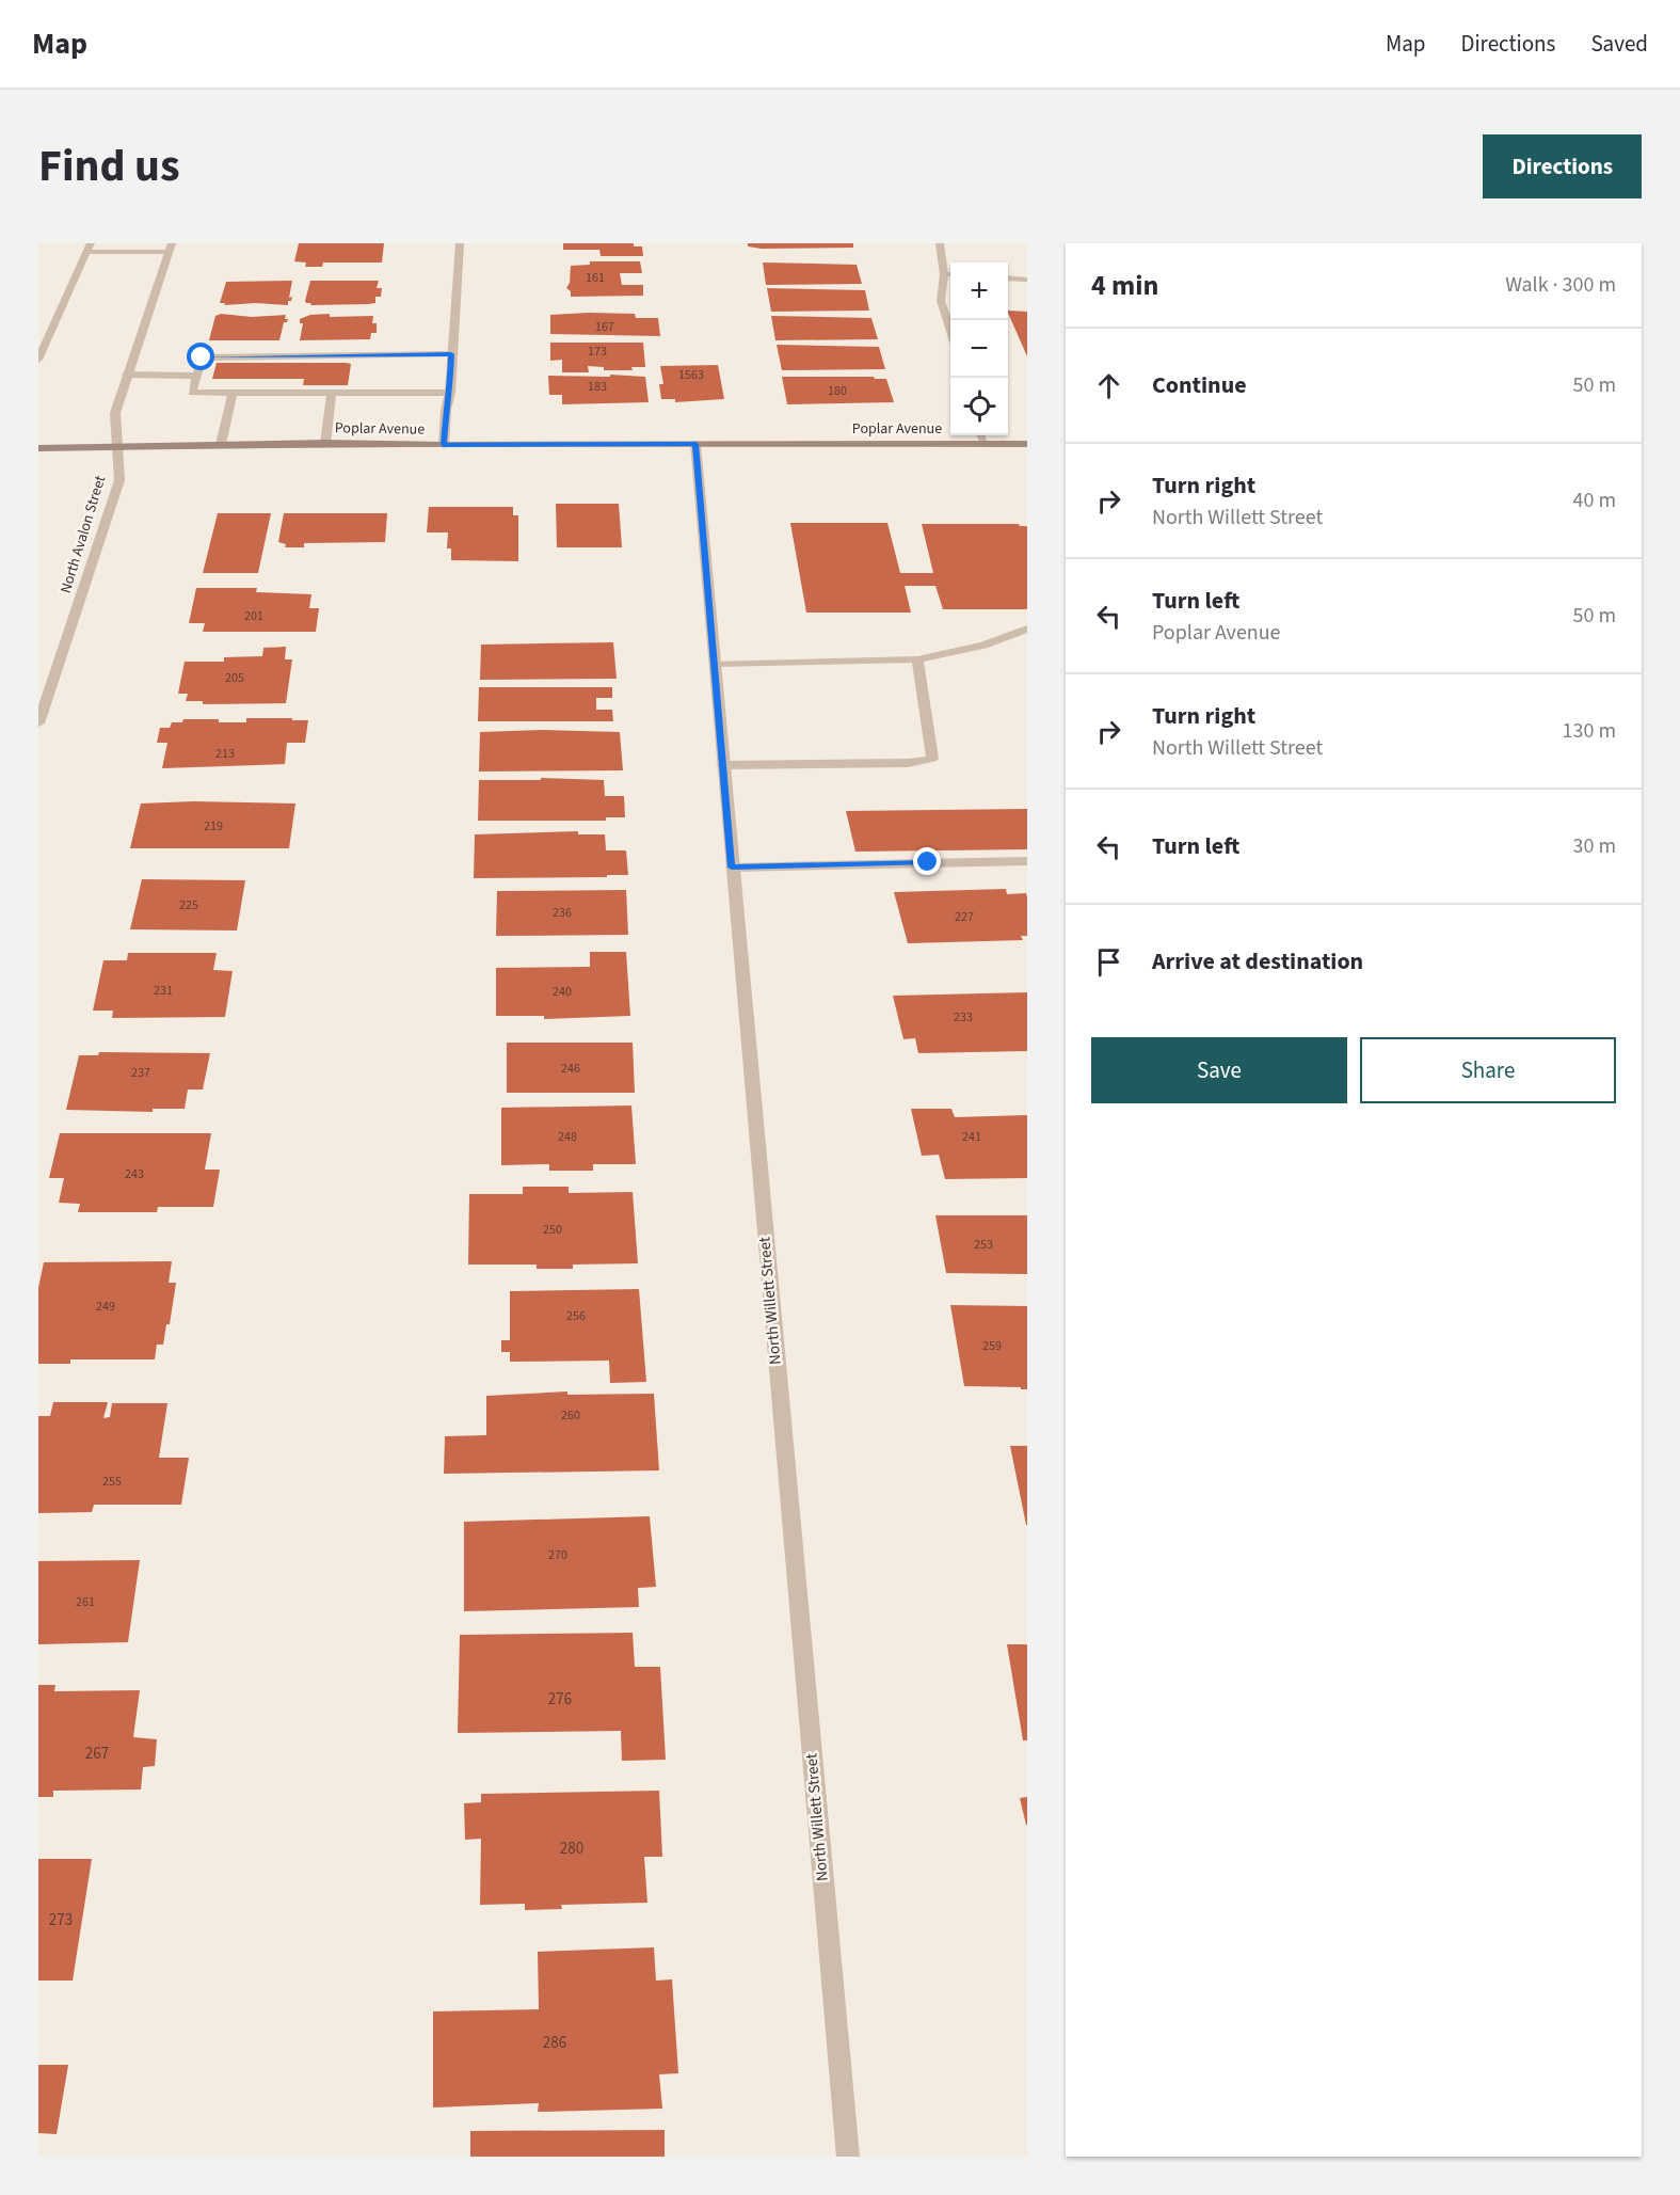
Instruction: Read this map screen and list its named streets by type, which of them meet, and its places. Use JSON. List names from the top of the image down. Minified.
{"streets":{"main road":["Poplar Avenue"],"street":["North Avalon Street","North Willett Street"]},"crossings":[["Poplar Avenue","North Avalon Street"],["Poplar Avenue","North Willett Street"]],"house_numbers":["161","167","173","1563","183","180","201","205","213","219","225","236","227","231","240","233","246","237","248","241","243","250","253","249","256","259","260","255","270","261","276","267","280","273","286"],"page":{"header":"Map","nav":["Map","Directions","Saved"],"title":"Find us","buttons":["Directions",["Save","Share"]],"heading":["4 min","Walk · 300 m"],"map_buttons":["+","−"],"list":[["Continue","50 m"],["Turn right","North Willett Street","40 m"],["Turn left","Poplar Avenue","50 m"],["Turn right","North Willett Street","130 m"],["Turn left","30 m"],"Arrive at destination"]}}
